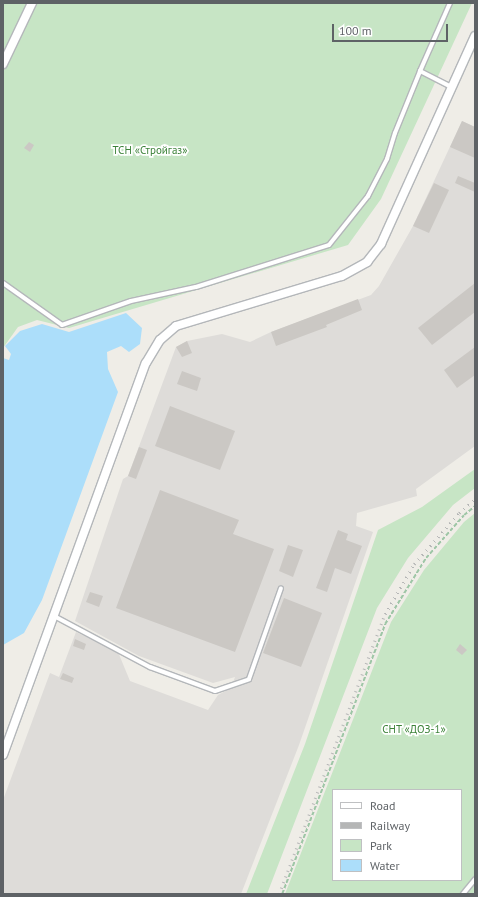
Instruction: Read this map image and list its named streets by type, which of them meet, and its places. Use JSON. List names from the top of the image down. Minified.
{"parks":["ТСН «Стройгаз»","СНТ «ДОЗ-1»"],"legend":["Road","Railway","Park","Water"],"scale_bar":"100 m"}
